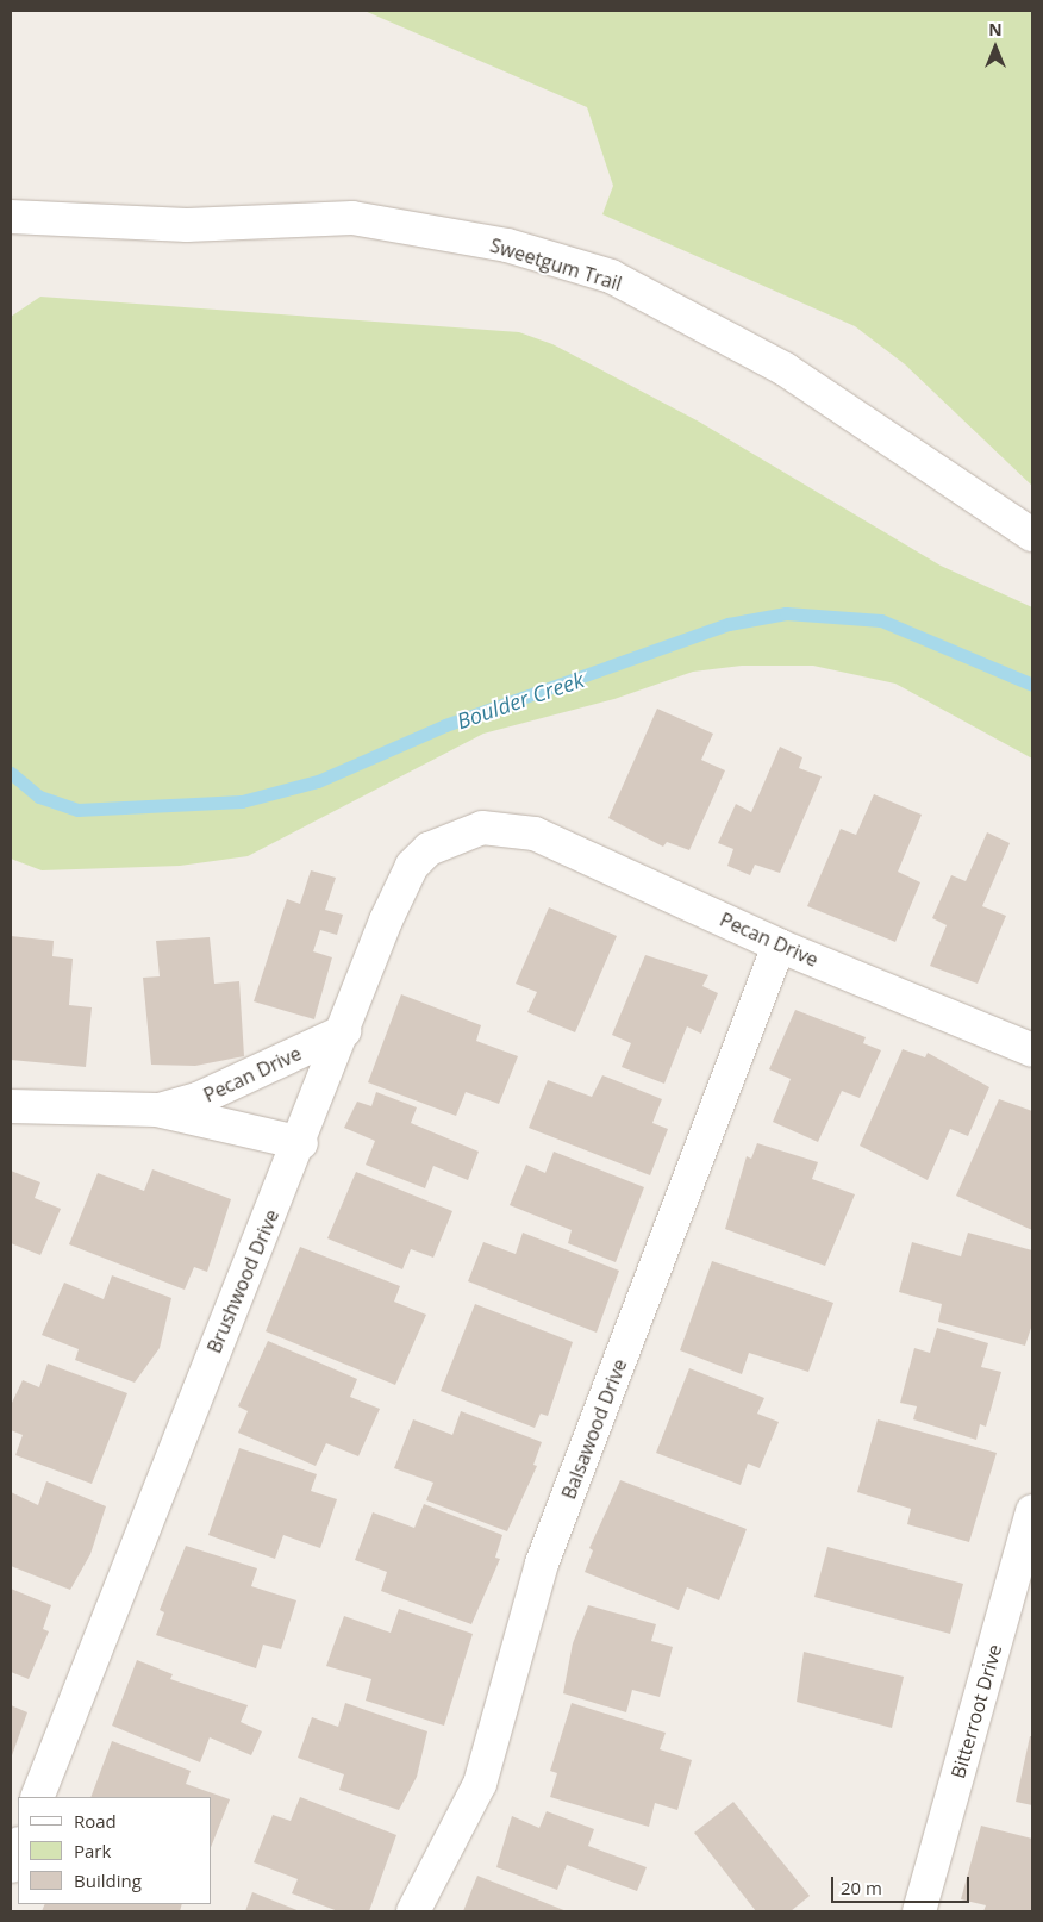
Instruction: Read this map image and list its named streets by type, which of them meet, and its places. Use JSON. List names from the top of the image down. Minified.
{"streets":{"street":["Sweetgum Trail","Pecan Drive","Brushwood Drive","Balsawood Drive","Bitterroot Drive"]},"crossings":[["Pecan Drive","Brushwood Drive"],["Pecan Drive","Balsawood Drive"]],"water":["Boulder Creek"],"legend":["Road","Park","Building"],"scale_bar":"20 m","north":"top"}
